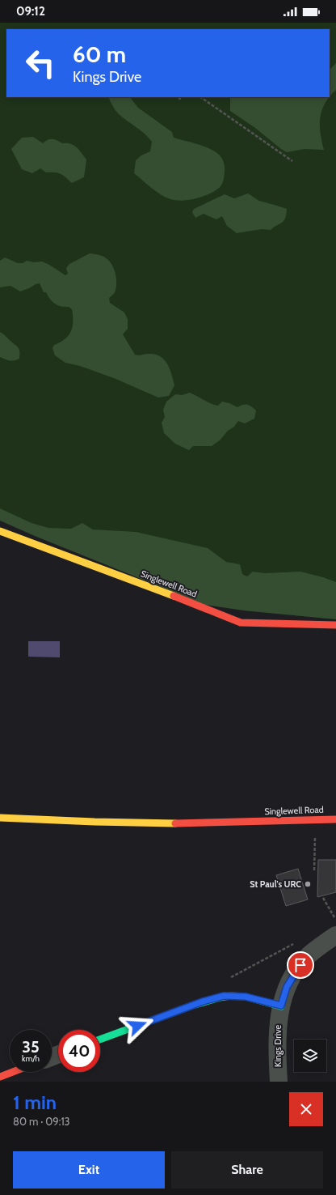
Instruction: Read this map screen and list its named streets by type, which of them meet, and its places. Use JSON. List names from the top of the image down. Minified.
{"streets":{"street":["Singlewell Road","Kings Drive"]},"places":["St Paul's URC"],"page":{"status":"09:12","turn":["60 m","Kings Drive"],"speed":"35 km/h","limit":"40","heading":["1 min","80 m · 09:13"],"buttons":["Exit","Share"]}}
